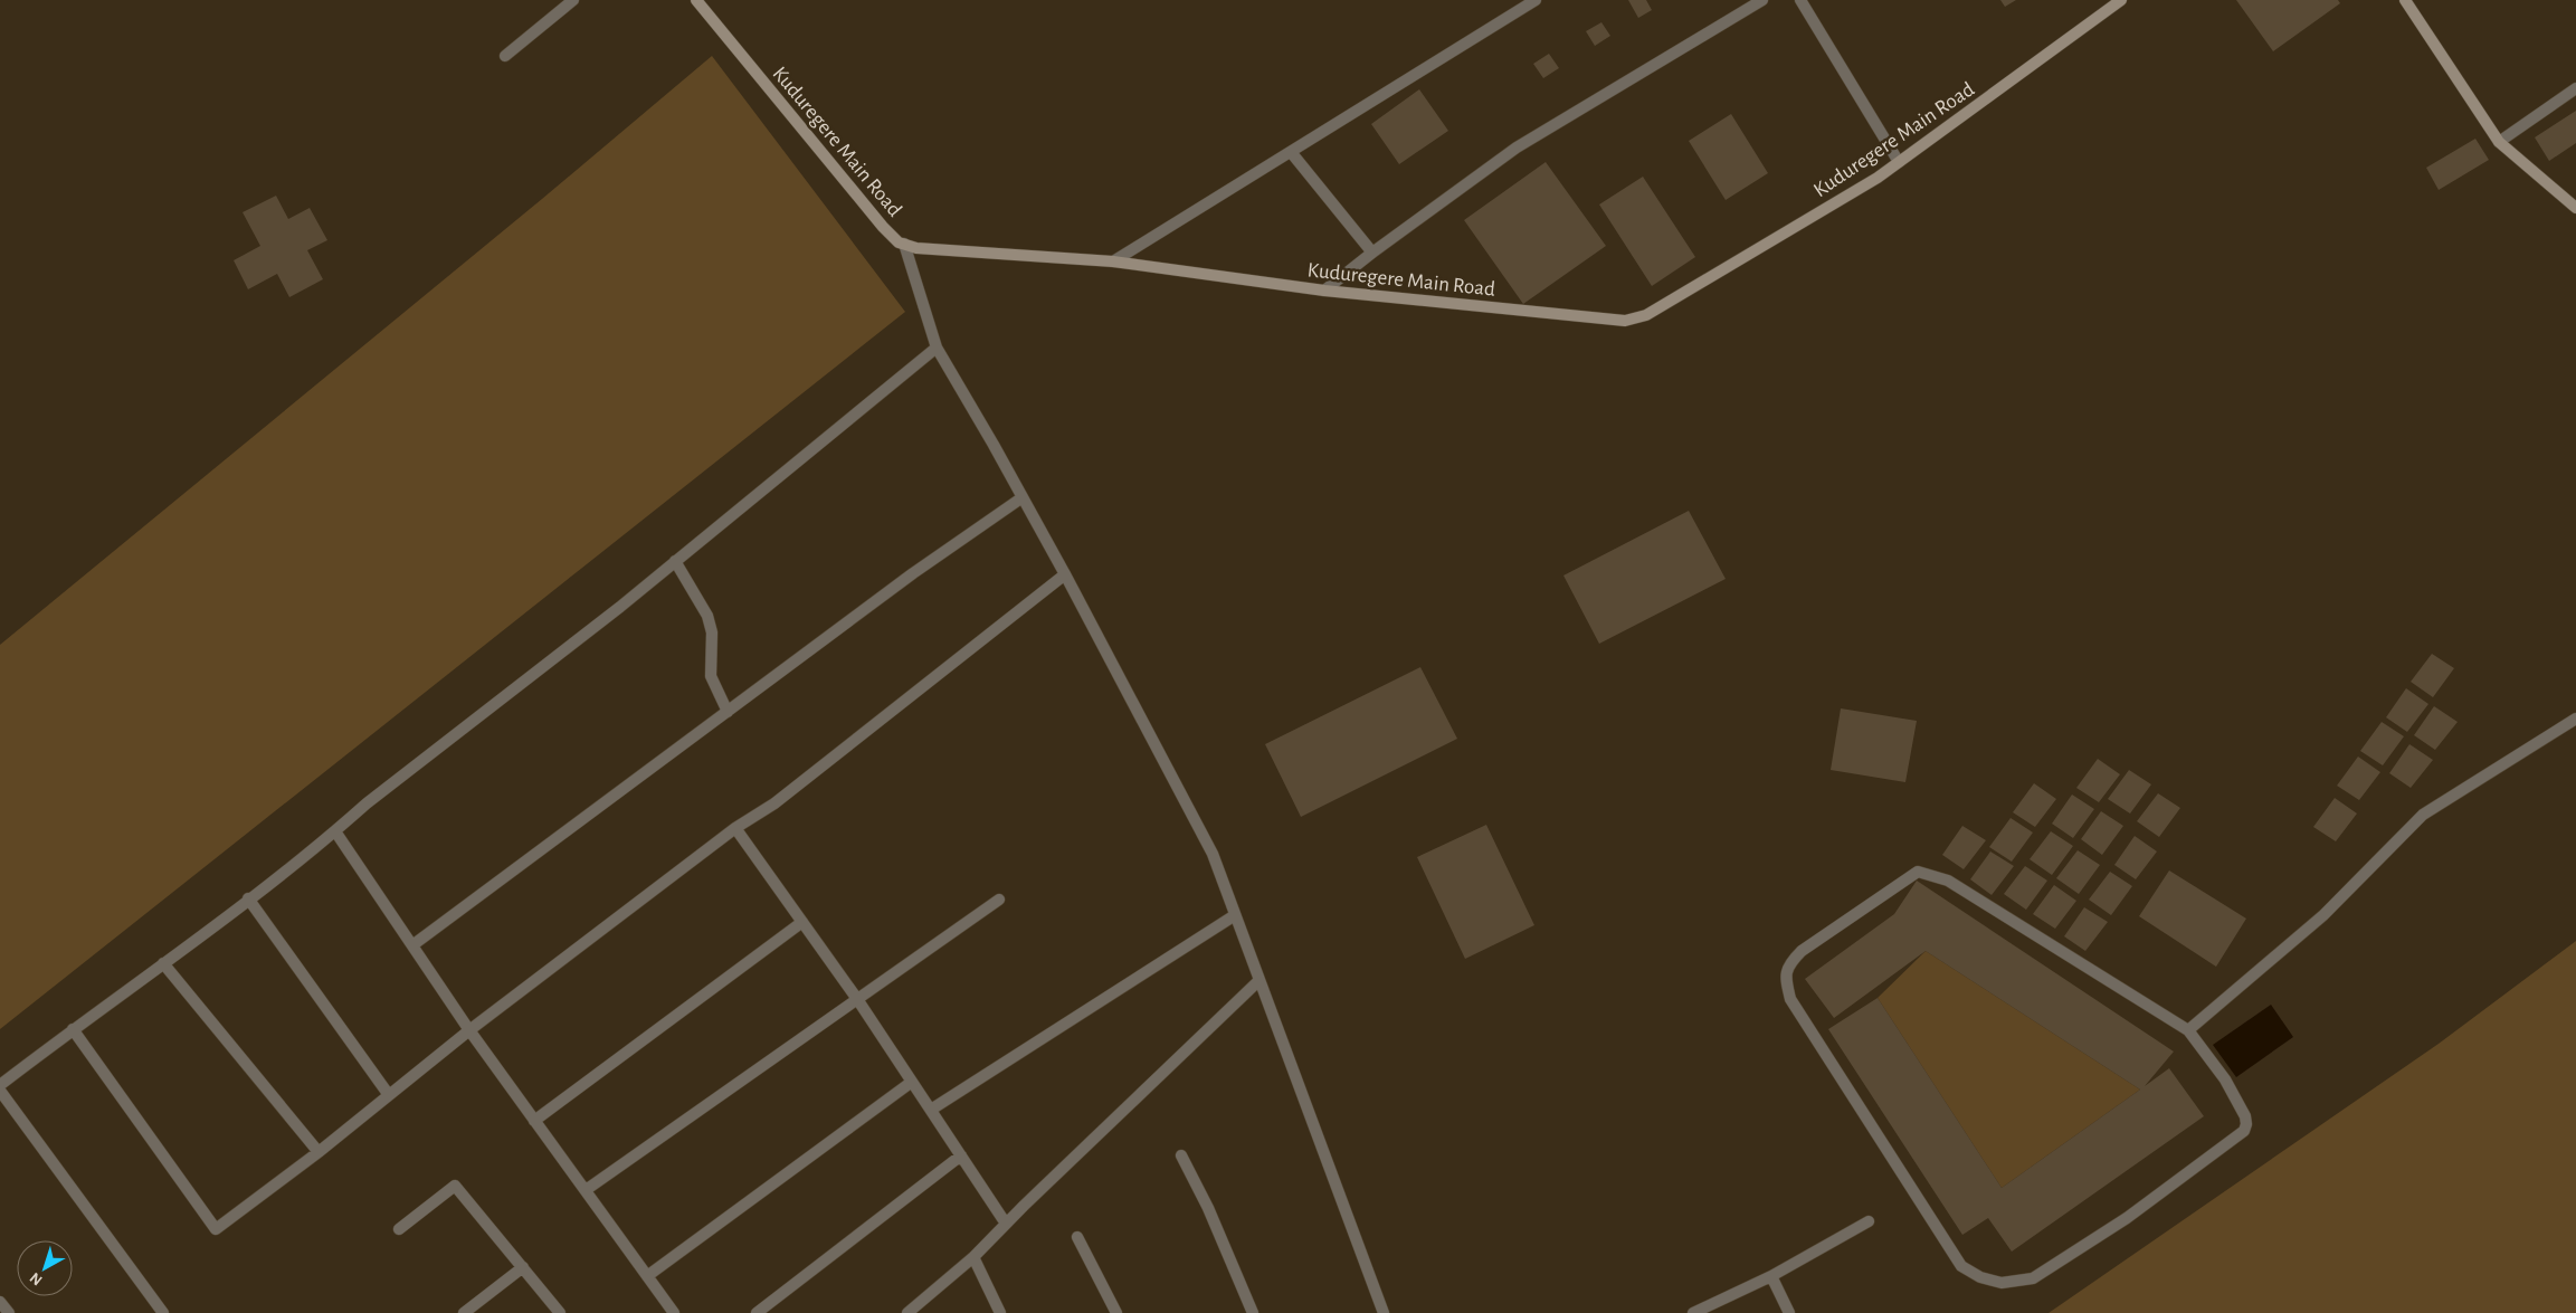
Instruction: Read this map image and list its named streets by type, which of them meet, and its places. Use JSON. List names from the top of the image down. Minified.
{"streets":{"street":["Kuduregere Main Road"]},"north":"bottom left"}
